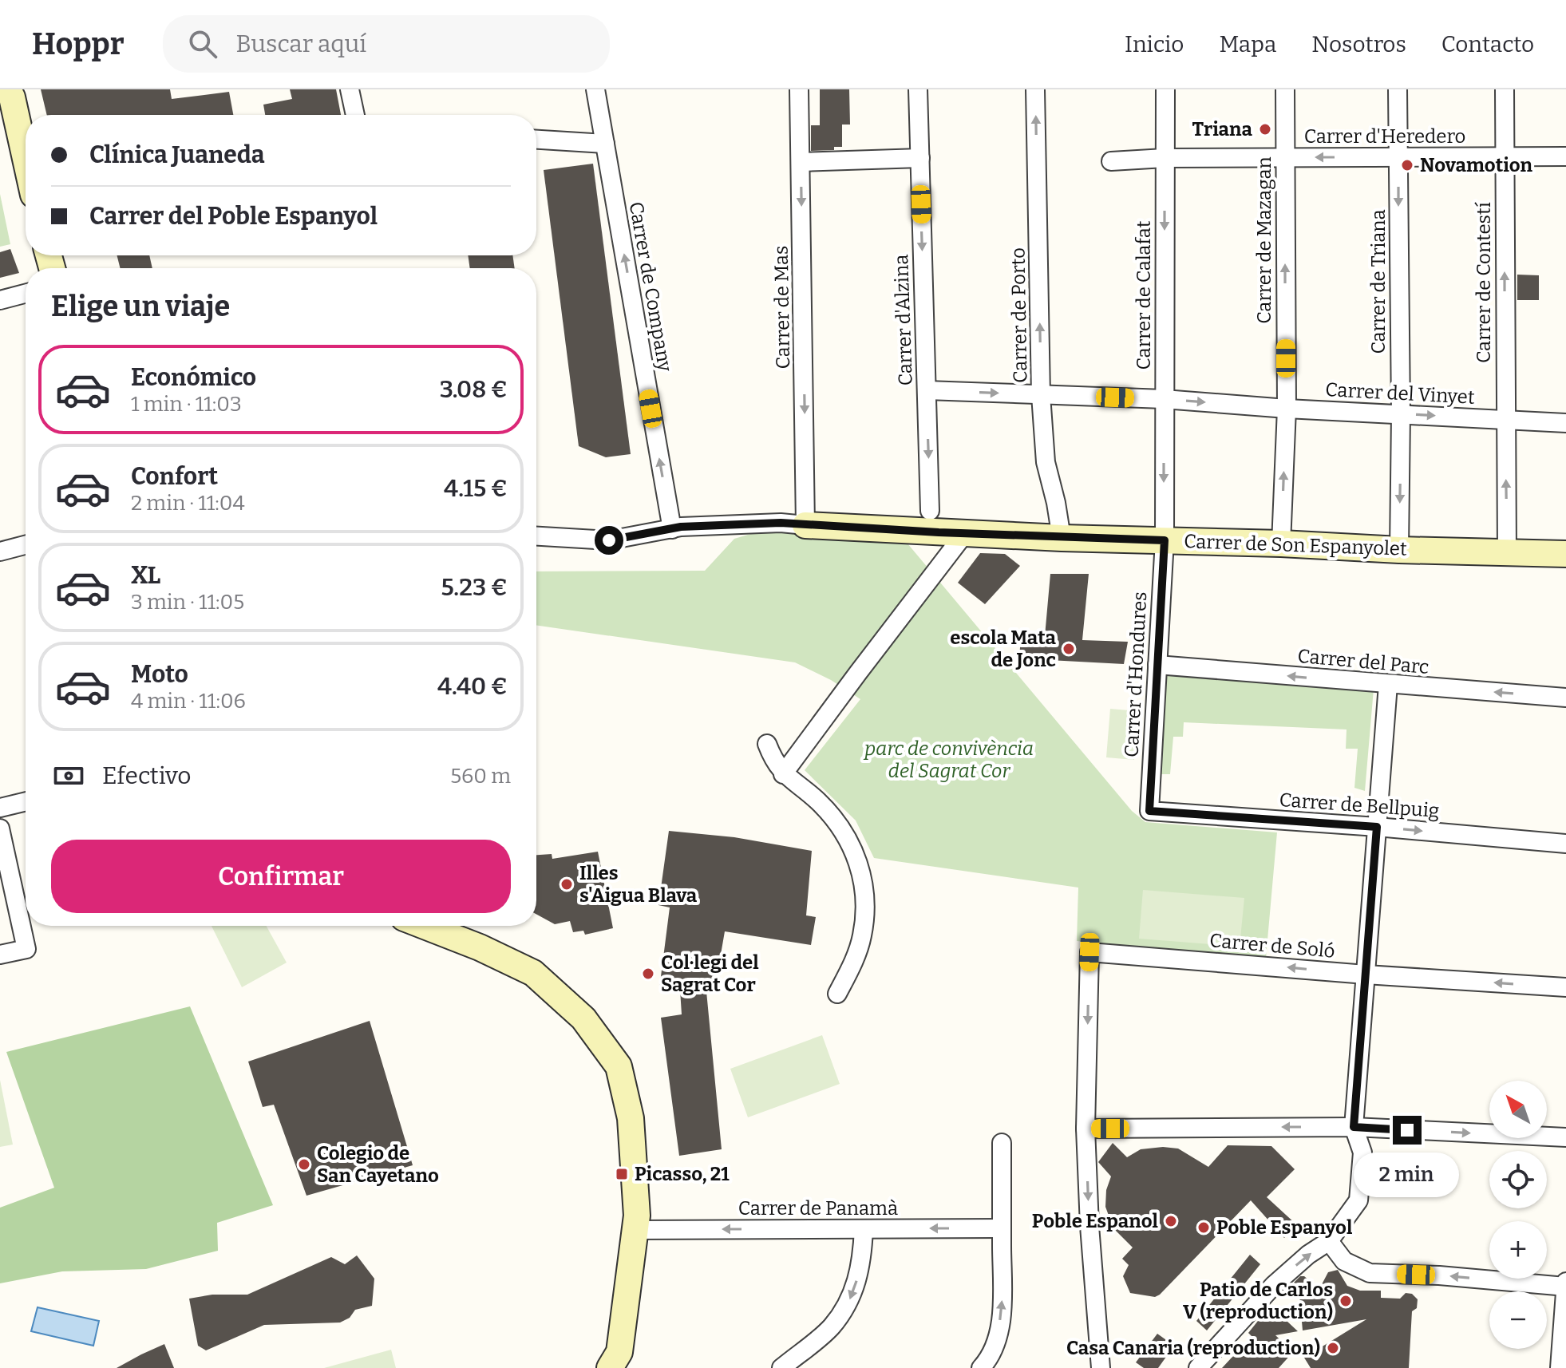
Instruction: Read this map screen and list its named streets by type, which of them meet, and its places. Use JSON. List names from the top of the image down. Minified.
{"streets":{"street":["Carrer d'Heredero","Carrer de Mazagan","Carrer de Triana","Carrer de Contestí","Carrer de Company","Carrer de Calafat","Carrer de Mas","Carrer de Porto","Carrer d'Alzina","Carrer del Vinyet","Carrer de Son Espanyolet","Carrer del Parc","Carrer d'Hondures","Carrer de Bellpuig","Carrer de Soló","Carrer de Panamà"]},"crossings":[["Carrer d'Heredero","Carrer de Mazagan"],["Carrer d'Heredero","Carrer de Triana"],["Carrer d'Heredero","Carrer de Contestí"],["Carrer d'Heredero","Carrer de Calafat"],["Carrer de Mazagan","Carrer del Vinyet"],["Carrer de Mazagan","Carrer de Son Espanyolet"],["Carrer de Triana","Carrer del Vinyet"],["Carrer de Triana","Carrer de Son Espanyolet"],["Carrer de Contestí","Carrer del Vinyet"],["Carrer de Contestí","Carrer de Son Espanyolet"],["Carrer de Company","Carrer de Son Espanyolet"],["Carrer de Calafat","Carrer del Vinyet"],["Carrer de Calafat","Carrer de Son Espanyolet"],["Carrer de Calafat","Carrer d'Hondures"],["Carrer de Mas","Carrer de Son Espanyolet"],["Carrer de Porto","Carrer del Vinyet"],["Carrer de Porto","Carrer de Son Espanyolet"],["Carrer d'Alzina","Carrer del Vinyet"],["Carrer de Son Espanyolet","Carrer d'Hondures"],["Carrer del Parc","Carrer d'Hondures"],["Carrer d'Hondures","Carrer de Bellpuig"]],"one_way":["Carrer de Mazagan","Carrer de Triana","Carrer de Contestí","Carrer de Company","Carrer de Calafat","Carrer de Mas","Carrer de Porto","Carrer d'Alzina","Carrer del Vinyet","Carrer del Parc","Carrer de Bellpuig","Carrer de Panamà"],"parks":["parc de convivència del Sagrat Cor"],"places":{"other":["Triana","Novamotion","escola Mata de Jonc","Illes s'Aigua Blava","Col·legi del Sagrat Cor","Colegio de San Cayetano","Poble Espanol","Poble Espanyol","Patio de Carlos V (reproduction)","Casa Canaria (reproduction)"],"transit":["Picasso, 21"]},"north":"top left","page":{"header":"Hoppr","search":"Buscar aquí","nav":["Inicio","Mapa","Nosotros","Contacto"],"banner":["Clínica Juaneda","Carrer del Poble Espanyol"],"heading":"Elige un viaje","list":[{"name":"Económico","note":"1 min · 11:03","value":"3.08 €"},{"name":"Confort","note":"2 min · 11:04","value":"4.15 €"},{"name":"XL","note":"3 min · 11:05","value":"5.23 €"},{"name":"Moto","note":"4 min · 11:06","value":"4.40 €"}],"pay":["Efectivo","560 m"],"buttons":"Confirmar","map_buttons":["+","−"],"bubble":"2 min"}}
